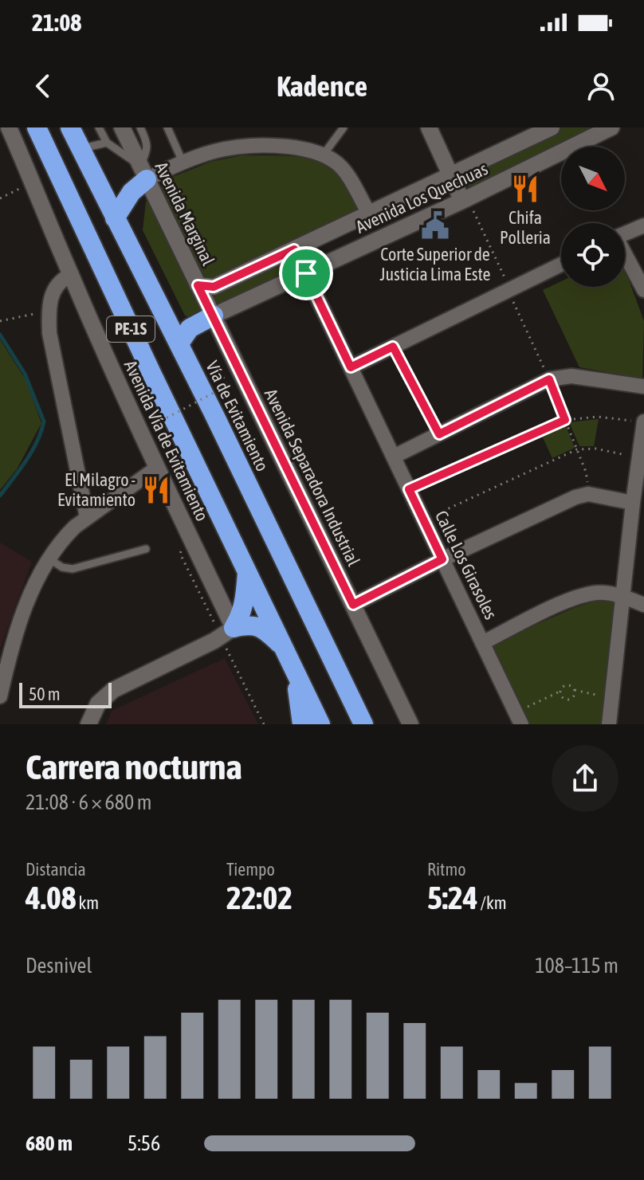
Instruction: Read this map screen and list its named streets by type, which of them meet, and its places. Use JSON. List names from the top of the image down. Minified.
{"streets":{"highway":["PE-1S","Vía de Evitamiento"],"main road":["Avenida Los Quechuas","Avenida Marginal","Avenida Vía de Evitamiento","Avenida Separadora Industrial"],"street":["Calle Los Girasoles"]},"crossings":[["Avenida Los Quechuas","Avenida Marginal"],["Avenida Los Quechuas","Avenida Separadora Industrial"],["Avenida Los Quechuas","Calle Los Girasoles"],["Avenida Marginal","Avenida Separadora Industrial"]],"places":{"restaurant":["Chifa Polleria","El Milagro - Evitamiento"],"public building":["Corte Superior de Justicia Lima Este"]},"scale_bar":"50 m","north":"bottom right","page":{"status":"21:08","header":"Kadence","scale":"50 m","heading":["Carrera nocturna","21:08 · 6 × 680 m"],"stats":[["Distancia","4.08 km"],["Tiempo","22:02"],["Ritmo","5:24 /km"]],"chart":["Desnivel","108–115 m"],"list":[{"name":"680 m","note":"5:56"}]}}
